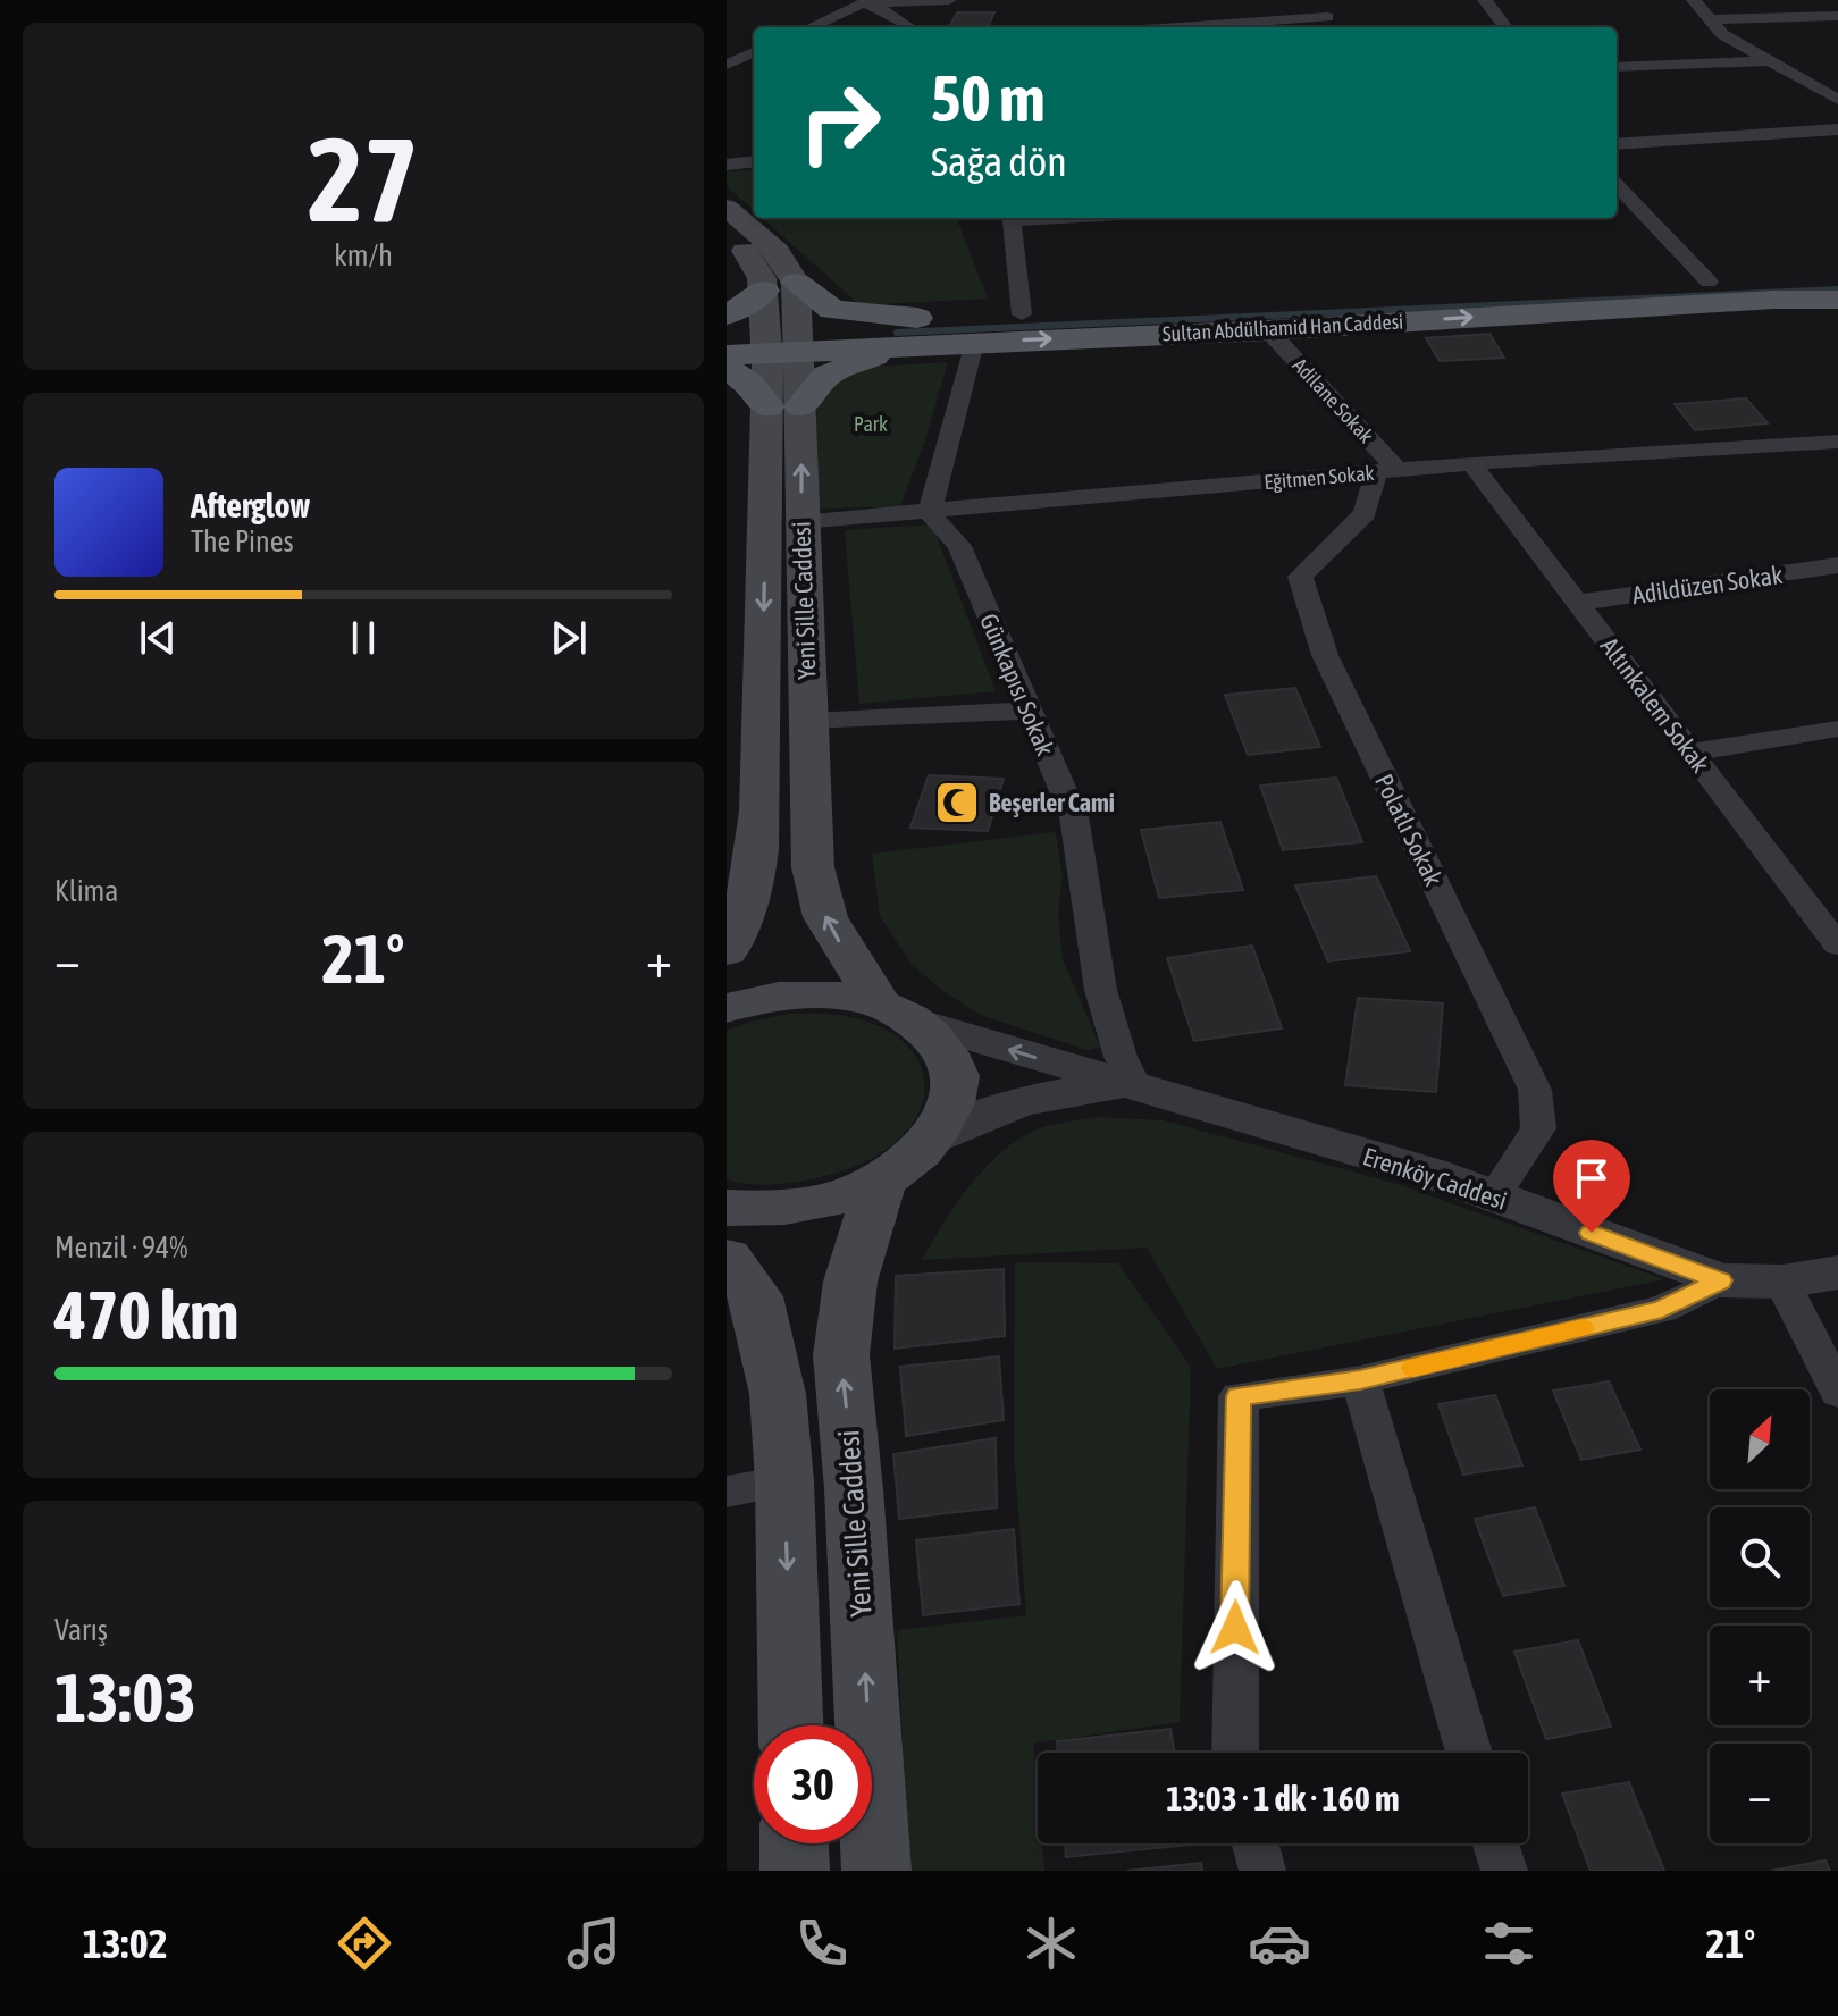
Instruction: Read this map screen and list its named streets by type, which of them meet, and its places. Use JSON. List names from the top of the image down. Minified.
{"streets":{"main road":["Sultan Abdülhamid Han Caddesi","Yeni Sille Caddesi"],"street":["Adilane Sokak","Eğitmen Sokak","Adildüzen Sokak","Günkapısı Sokak","Altınkalem Sokak","Polatlı Sokak","Erenköy Caddesi"]},"crossings":[["Sultan Abdülhamid Han Caddesi","Adilane Sokak"],["Sultan Abdülhamid Han Caddesi","Yeni Sille Caddesi"],["Adilane Sokak","Eğitmen Sokak"],["Adilane Sokak","Polatlı Sokak"],["Eğitmen Sokak","Yeni Sille Caddesi"],["Eğitmen Sokak","Günkapısı Sokak"],["Eğitmen Sokak","Altınkalem Sokak"],["Eğitmen Sokak","Polatlı Sokak"],["Adildüzen Sokak","Altınkalem Sokak"],["Yeni Sille Caddesi","Erenköy Caddesi"],["Günkapısı Sokak","Erenköy Caddesi"],["Polatlı Sokak","Erenköy Caddesi"]],"parks":["Park"],"places":{"mosque":["Beşerler Cami"]},"north":"top right","page":{"tile":[["27","km/h"],"Klima",["Menzil · 94%","470 km"],["Varış","13:03"]],"turn":["50 m","Sağa dön"],"song":["Afterglow","The Pines"],"heat":["−","21°","+"],"map_buttons":["+","−"],"limit":"30","trip":"13:03 · 1 dk · 160 m","tabs":["13:02","21°"]}}
